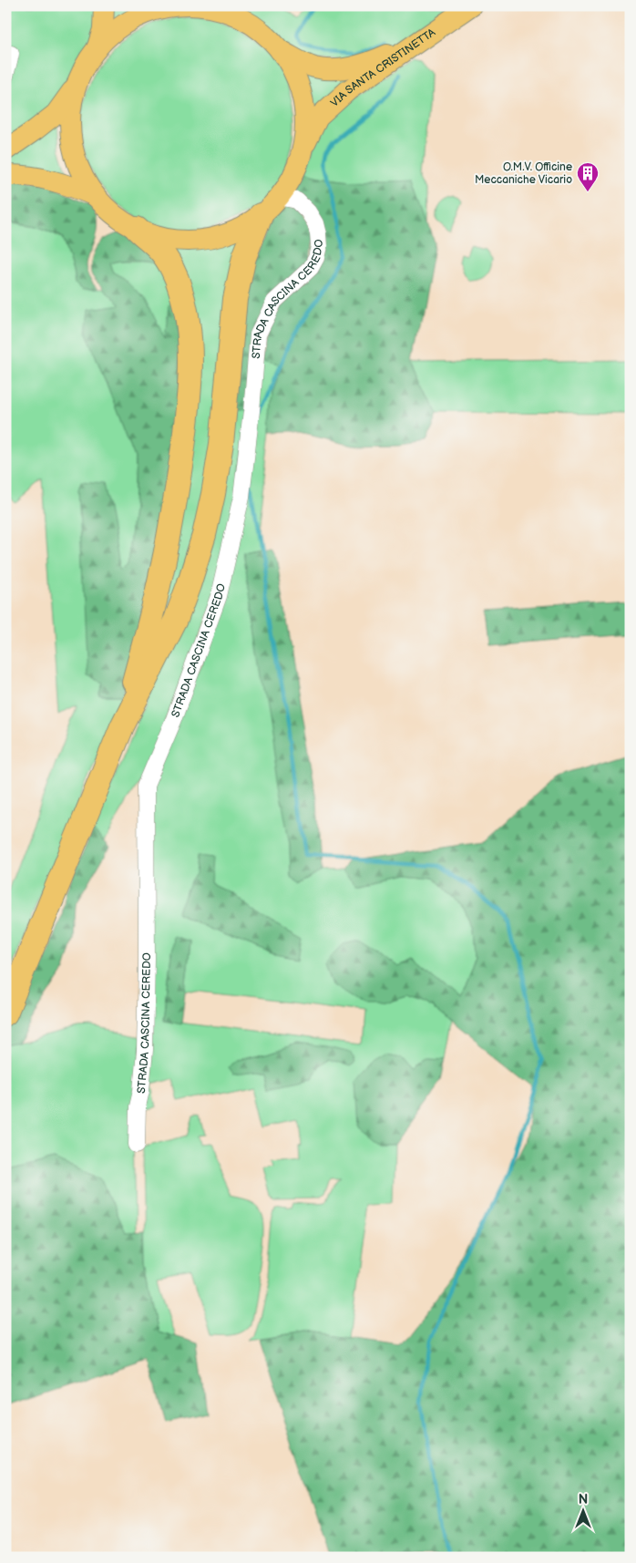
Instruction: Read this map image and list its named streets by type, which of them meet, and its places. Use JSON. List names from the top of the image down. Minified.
{"streets":{"main road":["VIA SANTA CRISTINETTA"],"street":["STRADA CASCINA CEREDO"]},"places":{"building":["O.M.V. Officine Meccaniche Vicario"]},"north":"top"}
